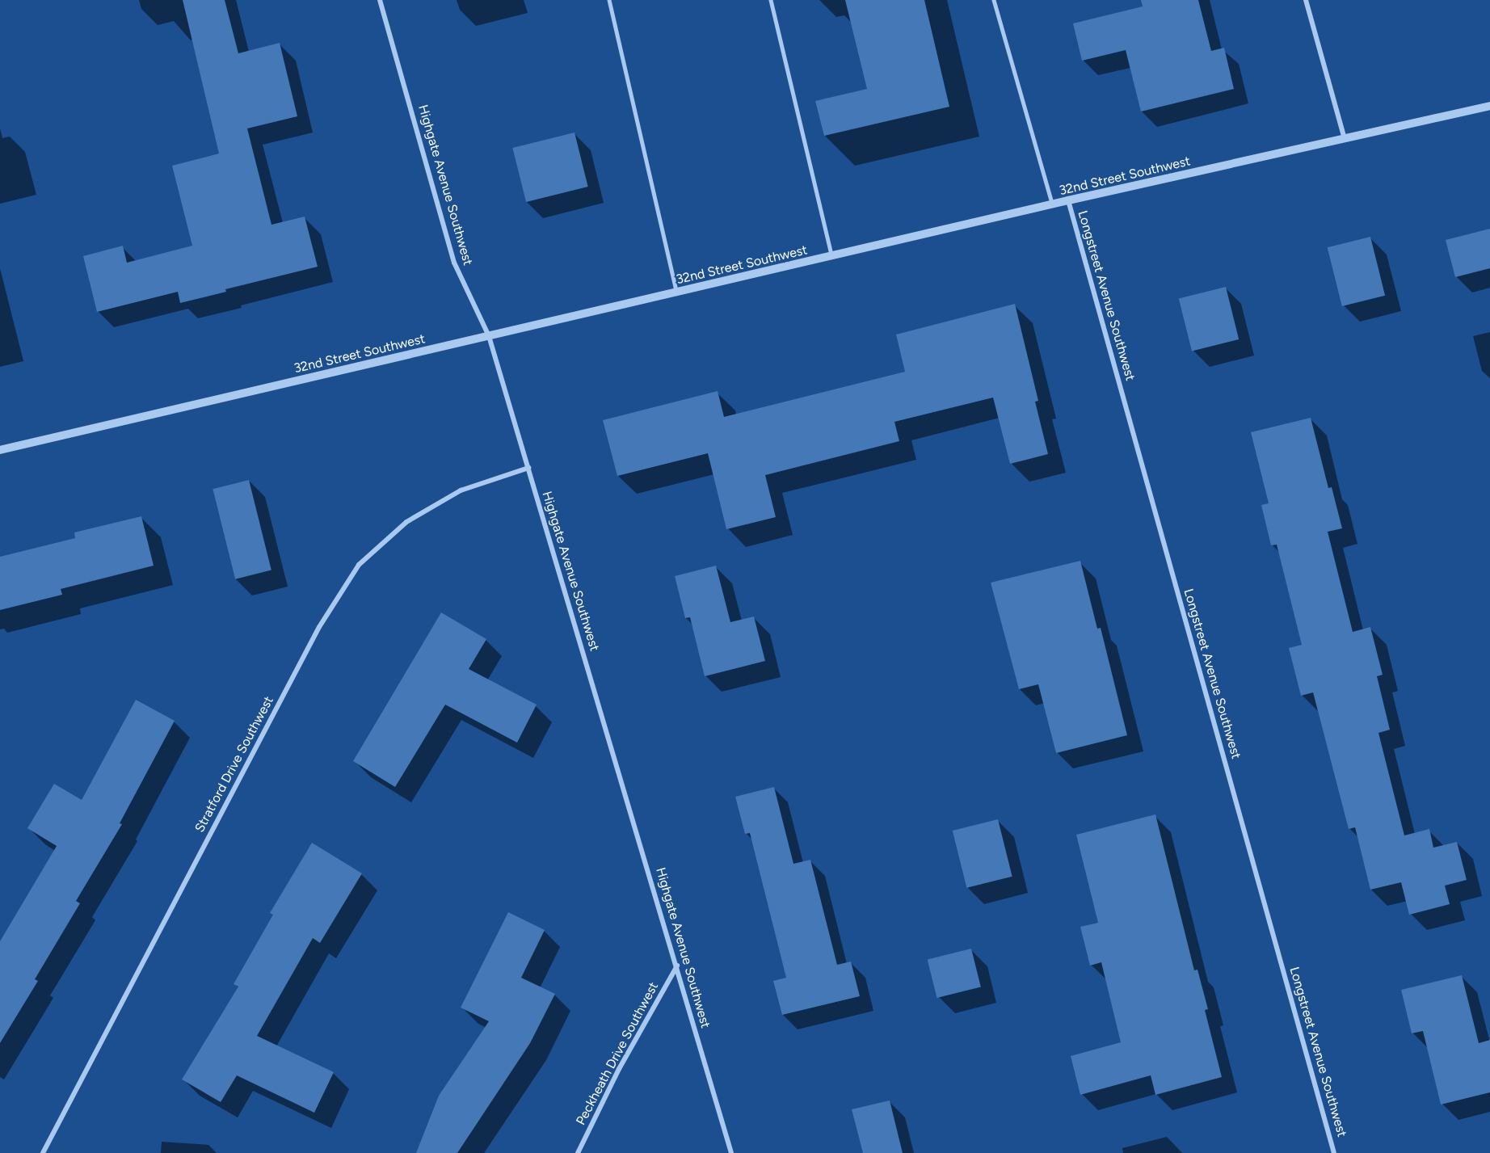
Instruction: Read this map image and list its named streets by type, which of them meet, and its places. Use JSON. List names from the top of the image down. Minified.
{"streets":{"street":["32nd Street Southwest","Highgate Avenue Southwest","Longstreet Avenue Southwest","Stratford Drive Southwest","Peckheath Drive Southwest"]},"crossings":[["32nd Street Southwest","Highgate Avenue Southwest"],["32nd Street Southwest","Longstreet Avenue Southwest"],["Highgate Avenue Southwest","Stratford Drive Southwest"],["Highgate Avenue Southwest","Peckheath Drive Southwest"]]}
